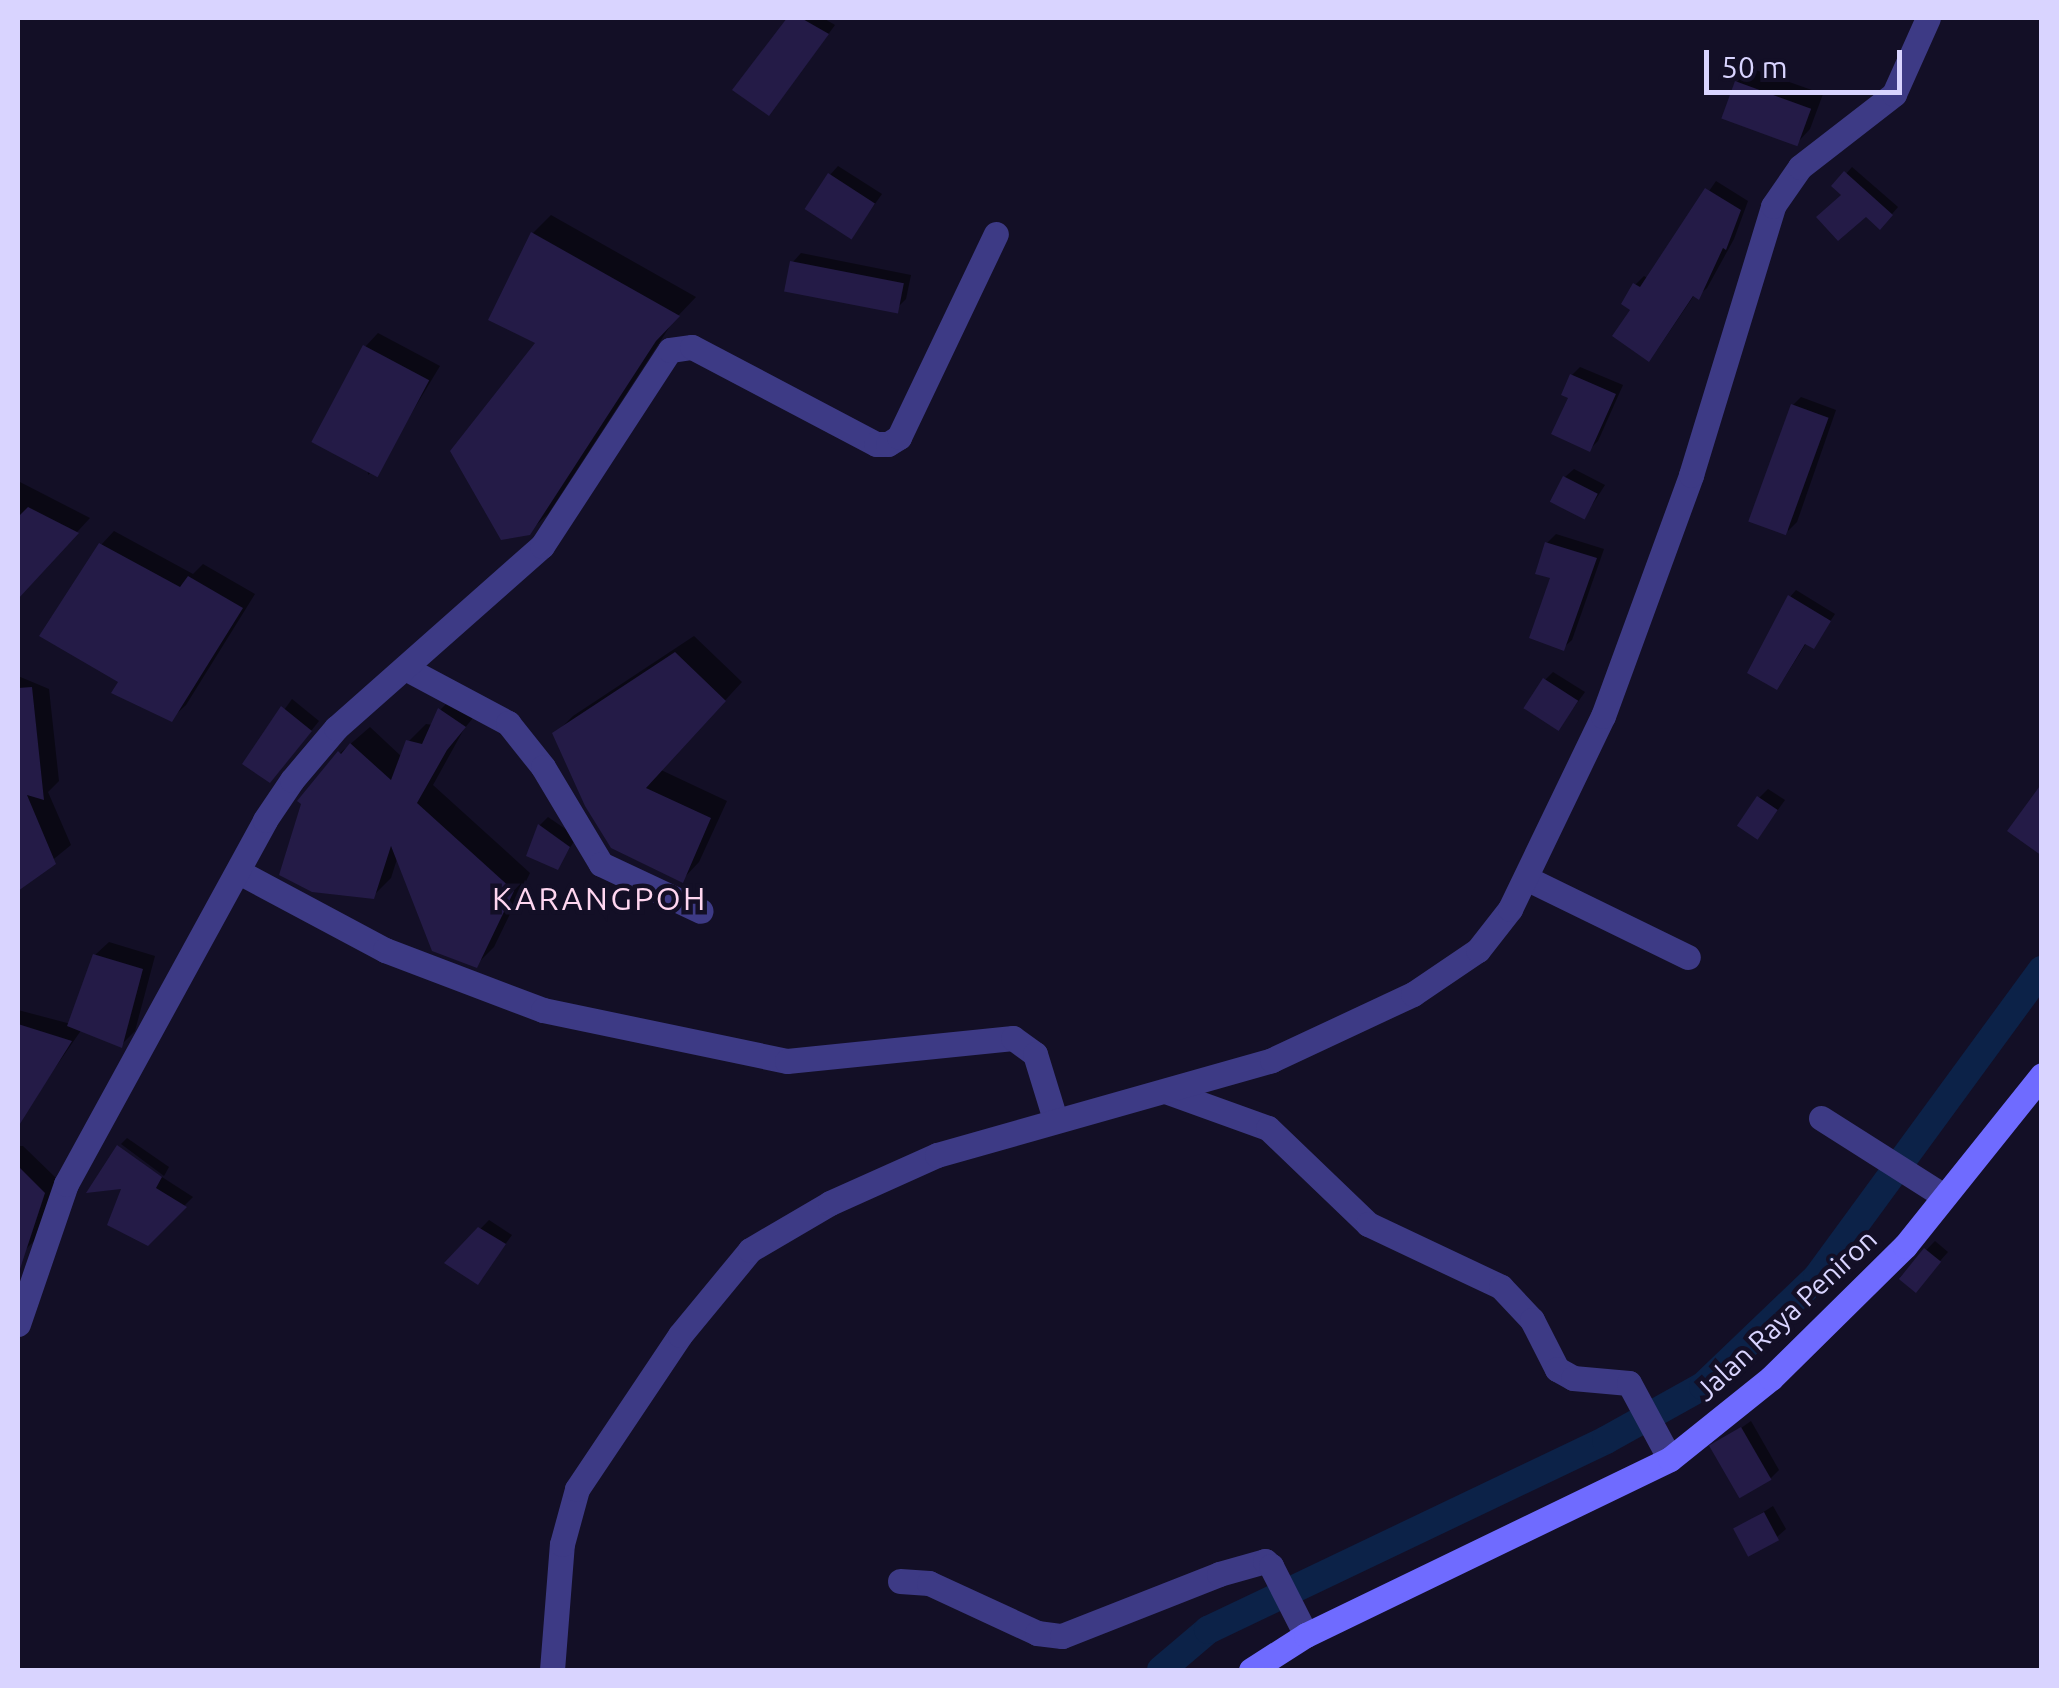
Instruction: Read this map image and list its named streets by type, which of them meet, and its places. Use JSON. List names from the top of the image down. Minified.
{"streets":{"main road":["Jalan Raya Peniron"]},"districts":["KARANGPOH"],"scale_bar":"50 m"}
